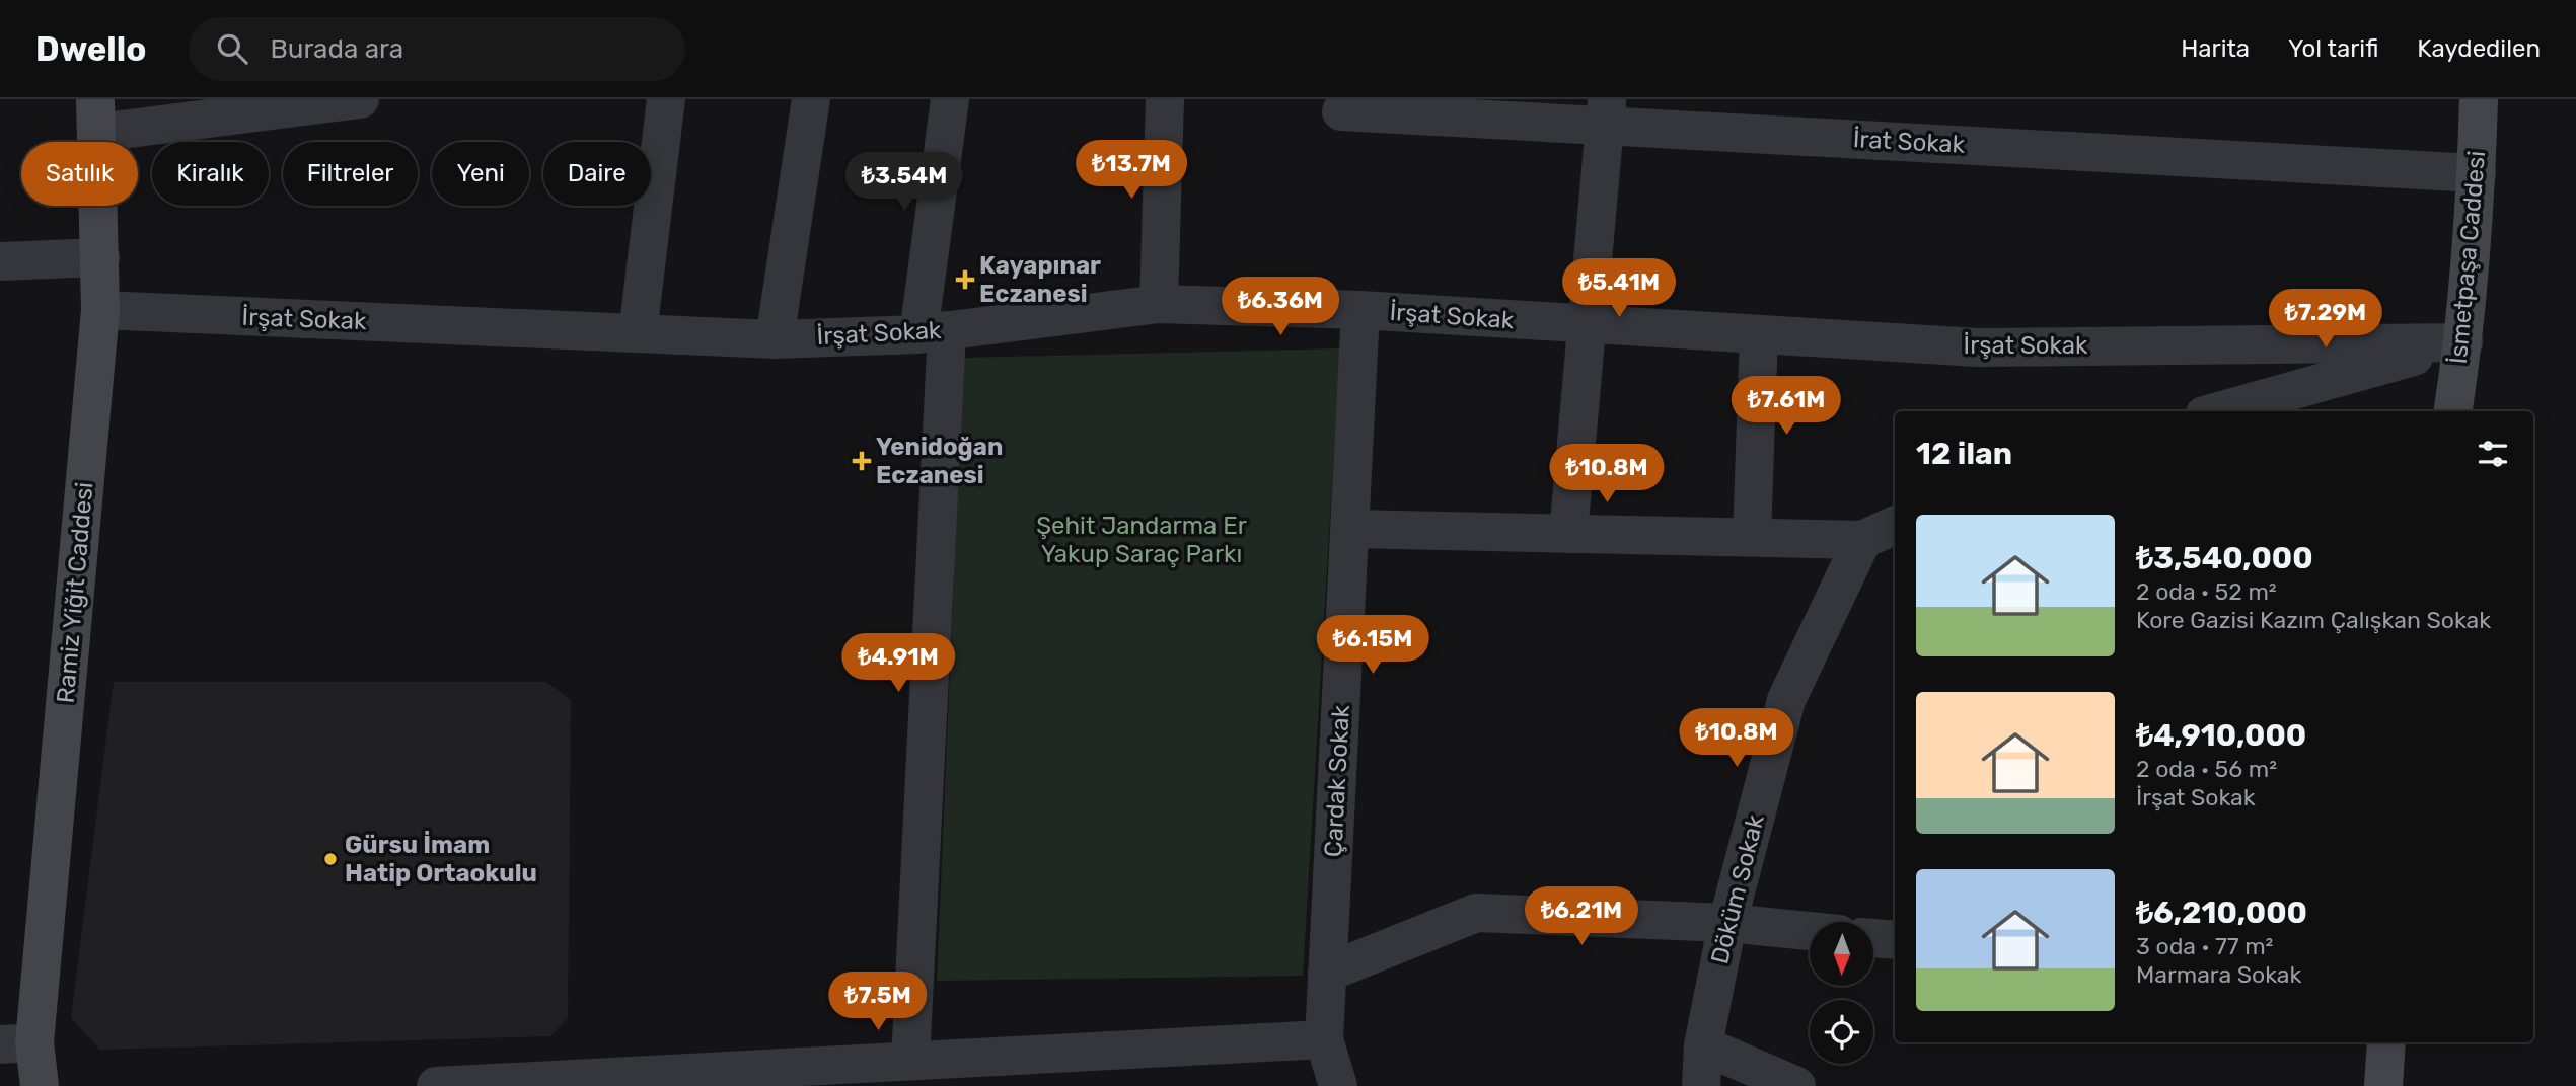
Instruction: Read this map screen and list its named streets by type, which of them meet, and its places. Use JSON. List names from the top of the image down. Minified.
{"streets":{"main road":["İsmetpaşa Caddesi","Ramiz Yiğit Caddesi"],"street":["İrat Sokak","İrşat Sokak","Çardak Sokak","Döküm Sokak"]},"crossings":[["İrat Sokak","İsmetpaşa Caddesi"],["İsmetpaşa Caddesi","İrşat Sokak"],["İrşat Sokak","Ramiz Yiğit Caddesi"],["İrşat Sokak","Çardak Sokak"]],"parks":["Şehit Jandarma Er Yakup Saraç Parkı"],"places":{"health":["Kayapınar Eczanesi","Yenidoğan Eczanesi"],"other":["Gürsu İmam Hatip Ortaokulu"]},"north":"bottom","page":{"header":"Dwello","search":"Burada ara","nav":["Harita","Yol tarifi","Kaydedilen"],"price":["₺13.7M","₺3.54M","₺5.41M","₺6.36M","₺7.29M","₺7.61M","₺10.8M","₺6.15M","₺4.91M","₺10.8M","₺6.21M","₺7.5M"],"chip":["Satılık","Kiralık","Filtreler","Yeni","Daire"],"heading":"12 ilan","list":[{"name":"₺3,540,000","note":"2 oda · 52 m² · Kore Gazisi Kazım Çalışkan Sokak"},{"name":"₺4,910,000","note":"2 oda · 56 m² · İrşat Sokak"},{"name":"₺6,210,000","note":"3 oda · 77 m² · Marmara Sokak"}]}}
